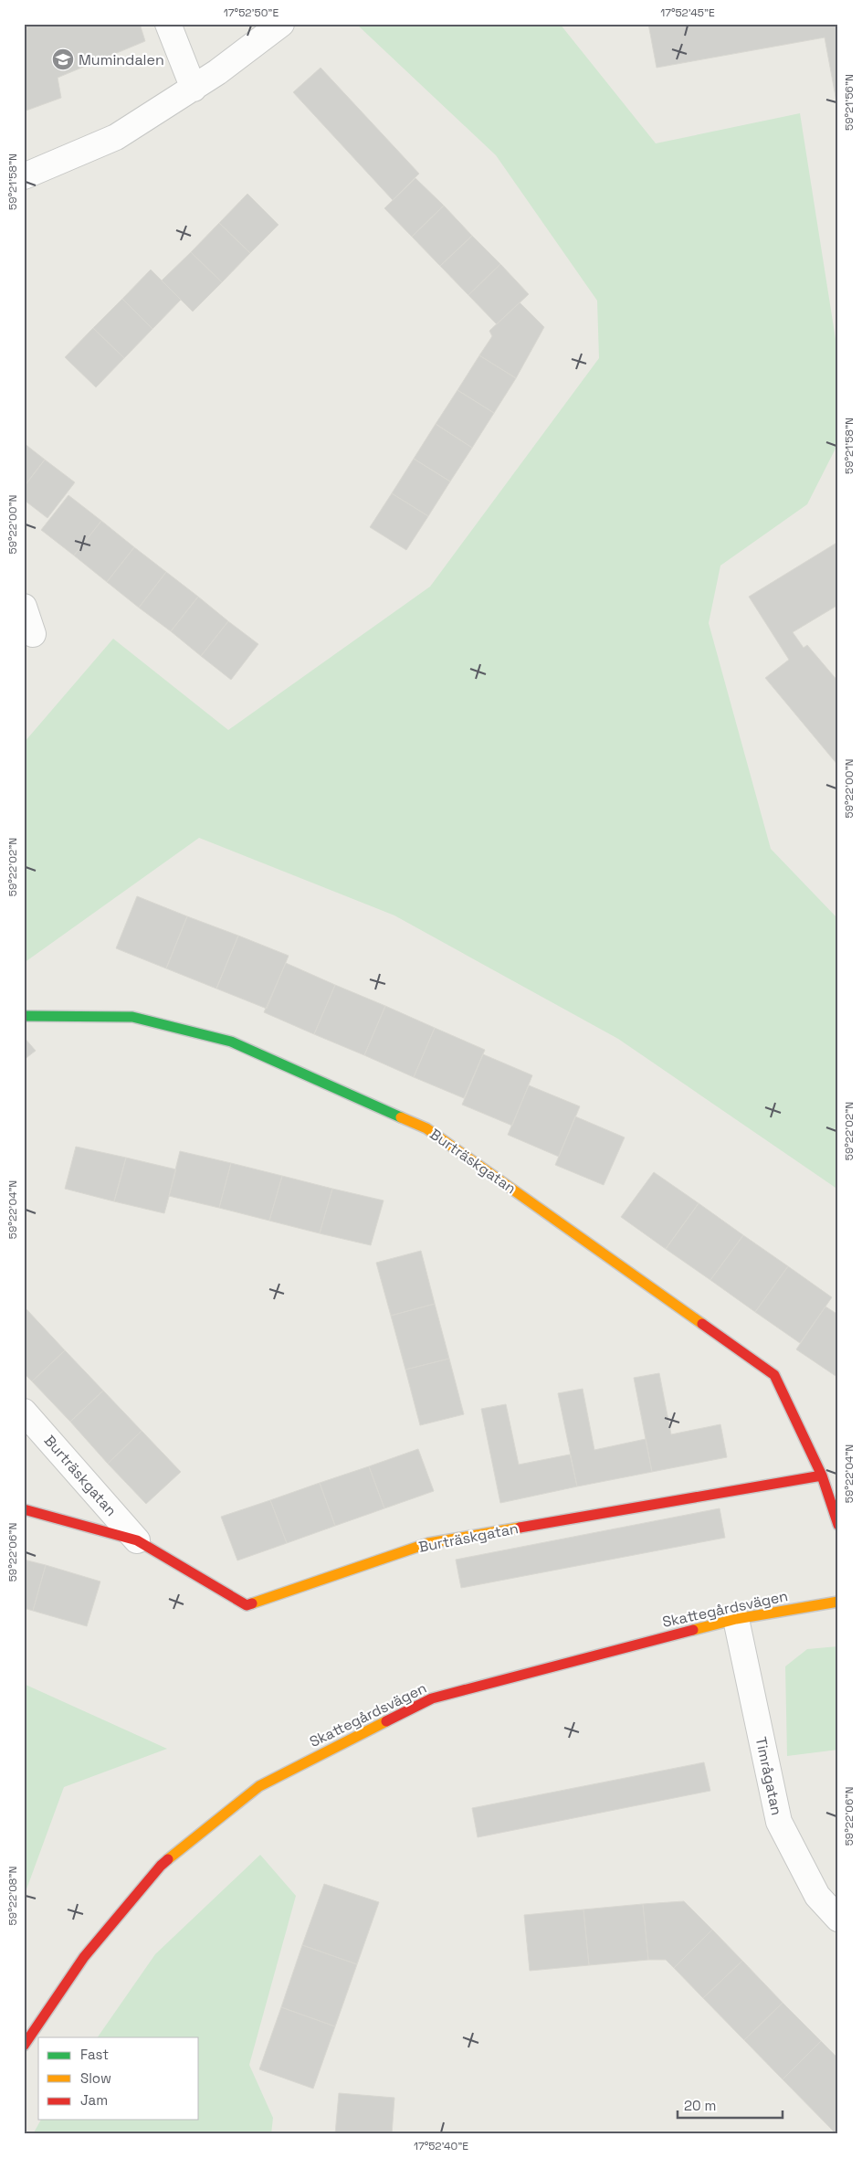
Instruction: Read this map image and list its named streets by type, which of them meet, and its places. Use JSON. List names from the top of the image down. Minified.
{"streets":{"street":["Burträskgatan","Skattegårdsvägen","Timrågatan"]},"crossings":[["Skattegårdsvägen","Timrågatan"]],"places":{"school or university":["Mumindalen"]},"legend":["Fast","Slow","Jam"],"scale_bar":"20 m","coordinates":["17°52'50\"E","17°52'45\"E","59°21'56\"N","59°21'58\"N","59°22'00\"N","59°22'02\"N","59°22'04\"N","59°22'06\"N","59°22'08\"N","17°52'40\"E"]}
